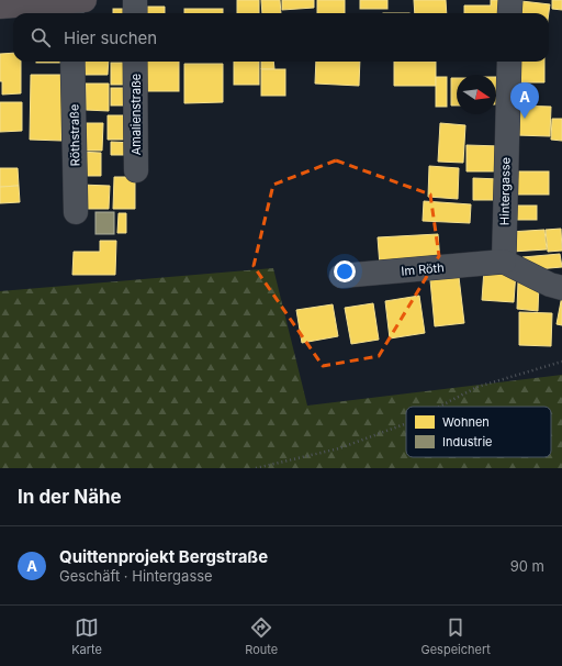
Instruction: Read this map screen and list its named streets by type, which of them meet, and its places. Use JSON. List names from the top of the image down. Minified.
{"streets":{"street":["Amalienstraße","Röthstraße","Hintergasse","Im Röth"]},"crossings":[["Hintergasse","Im Röth"]],"legend":["Wohnen","Industrie"],"north":"right","page":{"search":"Hier suchen","pins":"A","heading":"In der Nähe","list":[{"mark":"A","name":"Quittenprojekt Bergstraße","note":"Geschäft · Hintergasse","value":"90 m"}],"nav":["Karte","Route","Gespeichert"]}}
